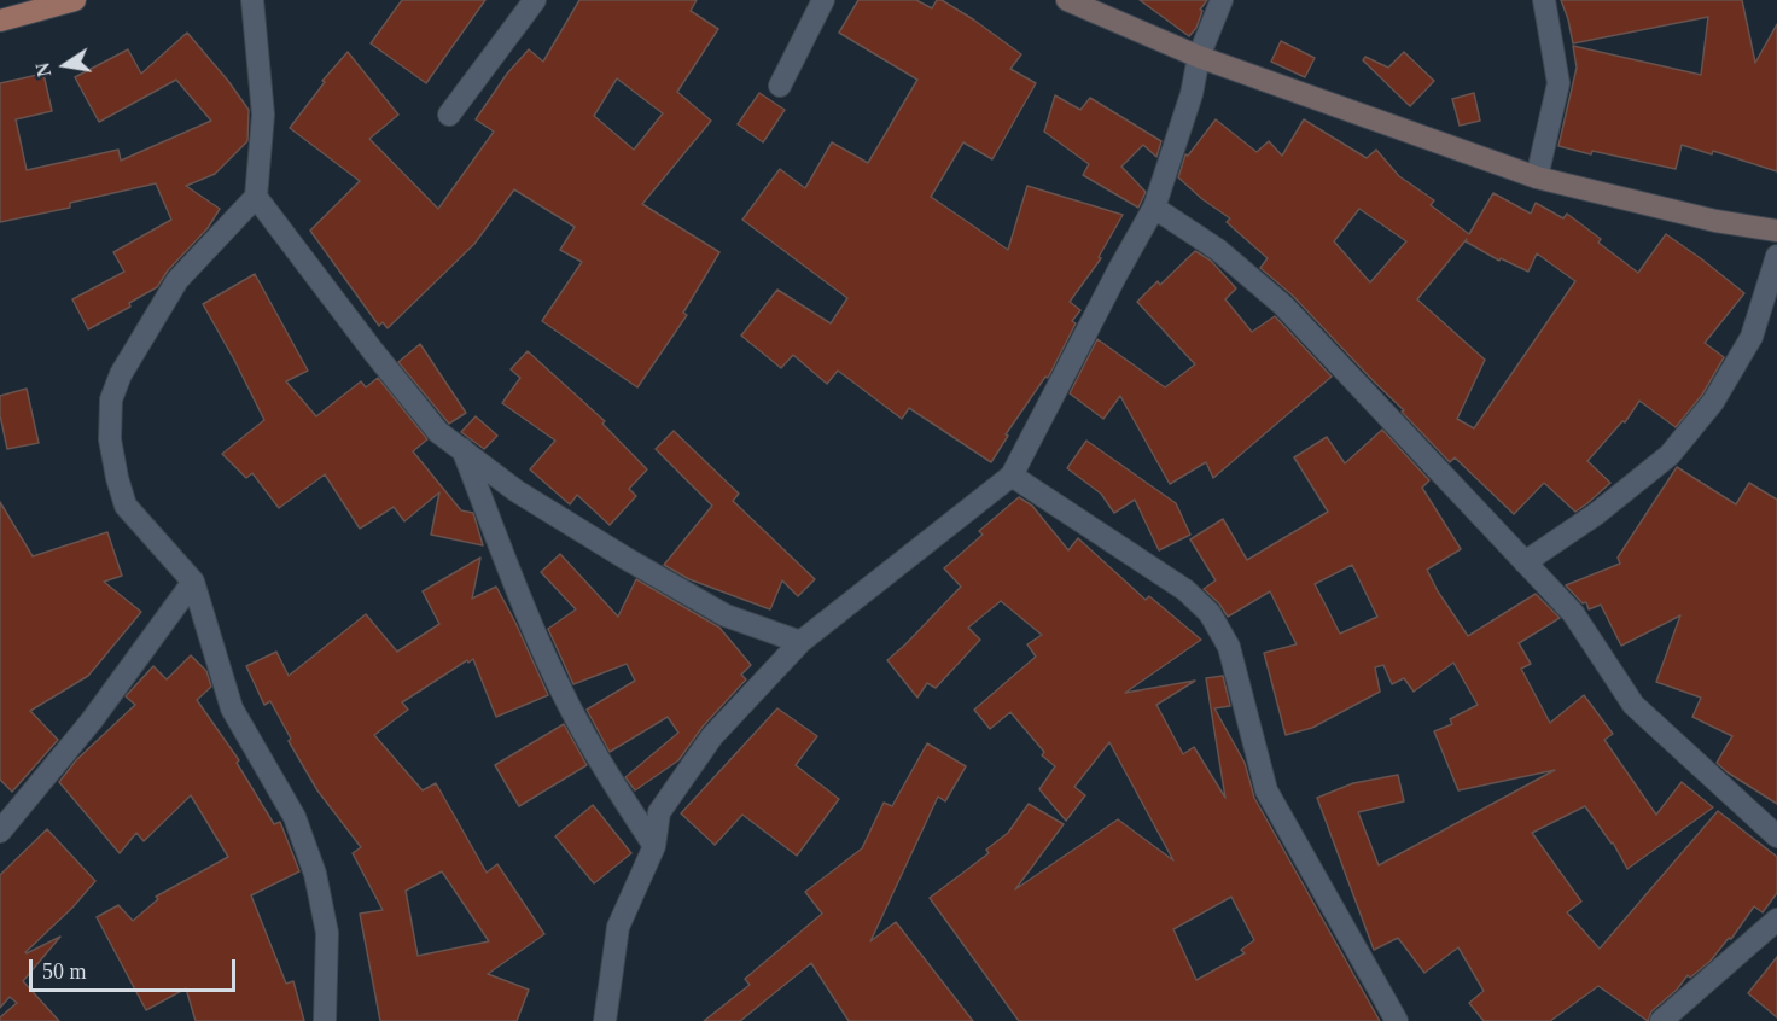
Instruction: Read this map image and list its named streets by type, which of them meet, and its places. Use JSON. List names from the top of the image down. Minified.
{"scale_bar":"50 m","north":"left"}
